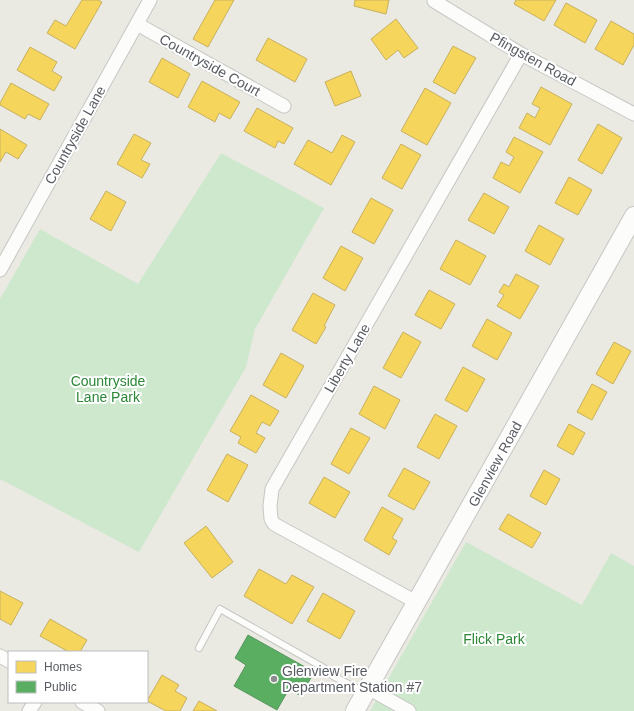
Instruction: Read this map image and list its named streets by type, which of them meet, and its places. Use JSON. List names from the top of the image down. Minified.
{"streets":{"main road":["Glenview Road"],"street":["Pfingsten Road","Countryside Court","Countryside Lane","Liberty Lane"]},"crossings":[["Pfingsten Road","Liberty Lane"],["Countryside Court","Countryside Lane"],["Liberty Lane","Glenview Road"]],"parks":["Countryside Lane Park","Flick Park"],"places":["Glenview Fire Department Station #7"],"legend":["Homes","Public"]}
